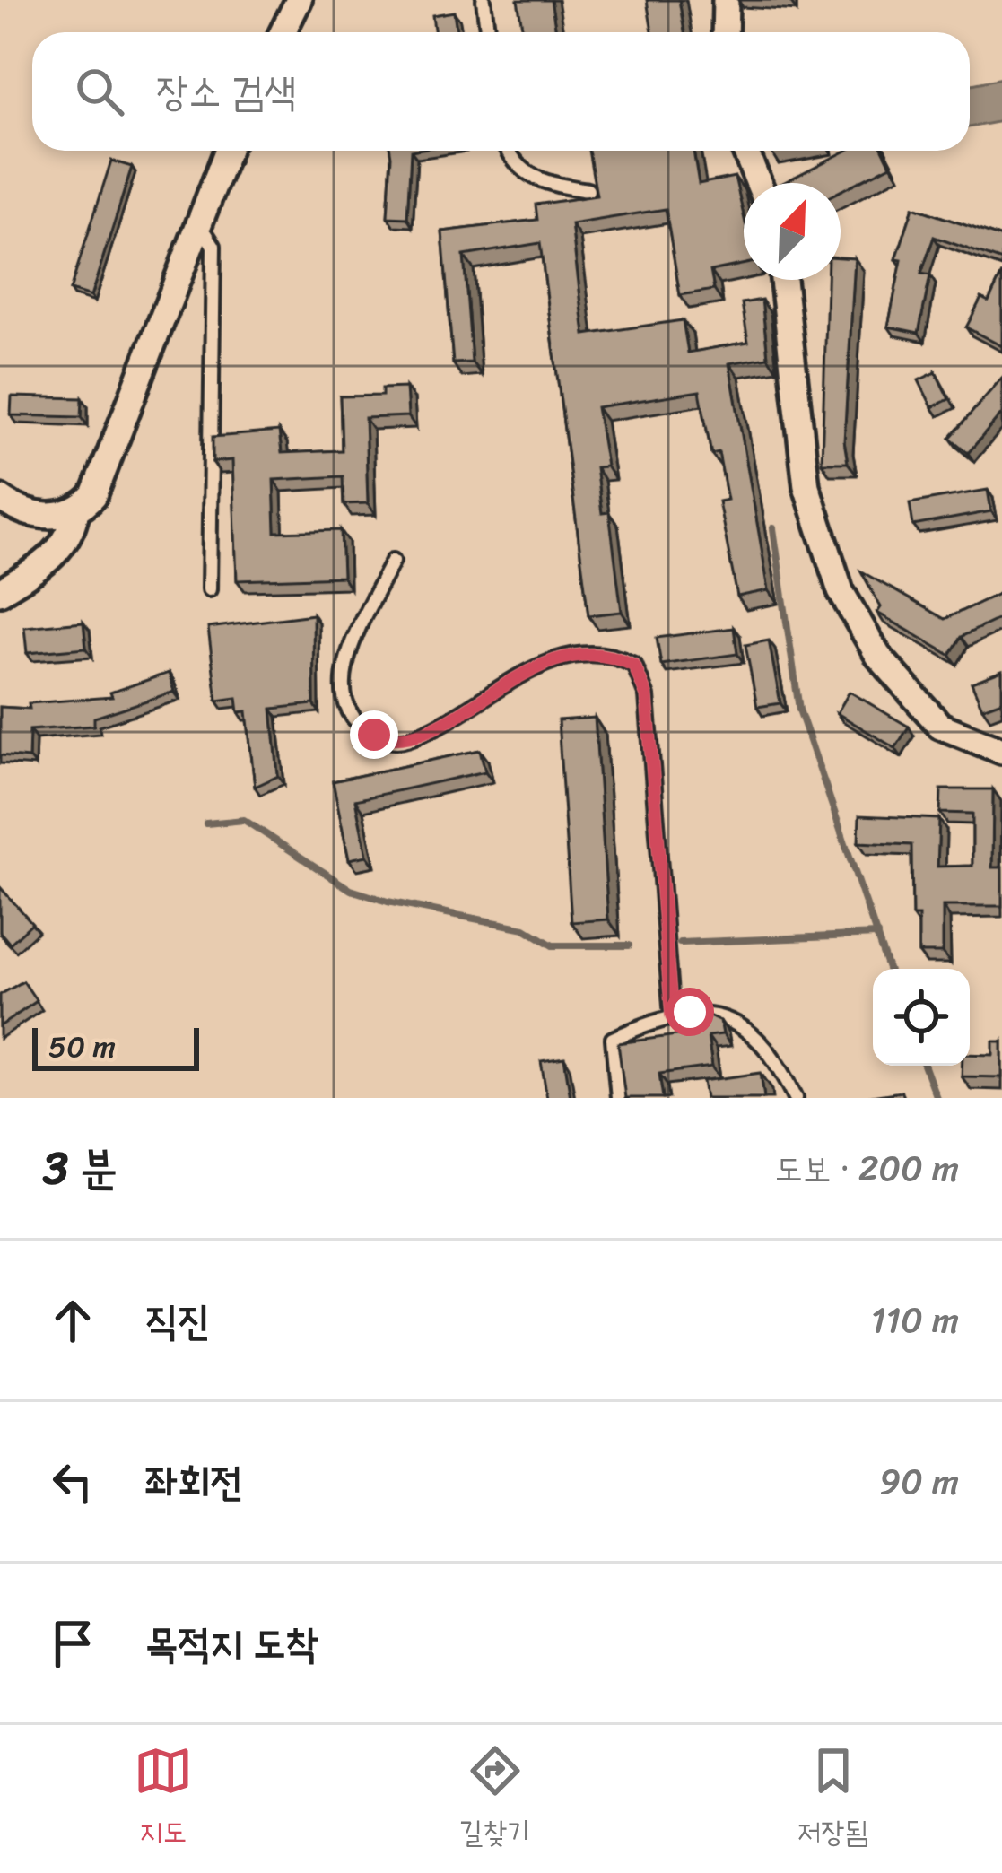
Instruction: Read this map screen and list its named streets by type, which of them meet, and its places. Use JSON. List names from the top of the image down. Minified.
{"scale_bar":"50 m","north":"top right","page":{"search":"장소 검색","scale":"50 m","heading":["3 분","도보 · 200 m"],"list":[["직진","110 m"],["좌회전","90 m"],"목적지 도착"],"nav":["지도","길찾기","저장됨"]}}
